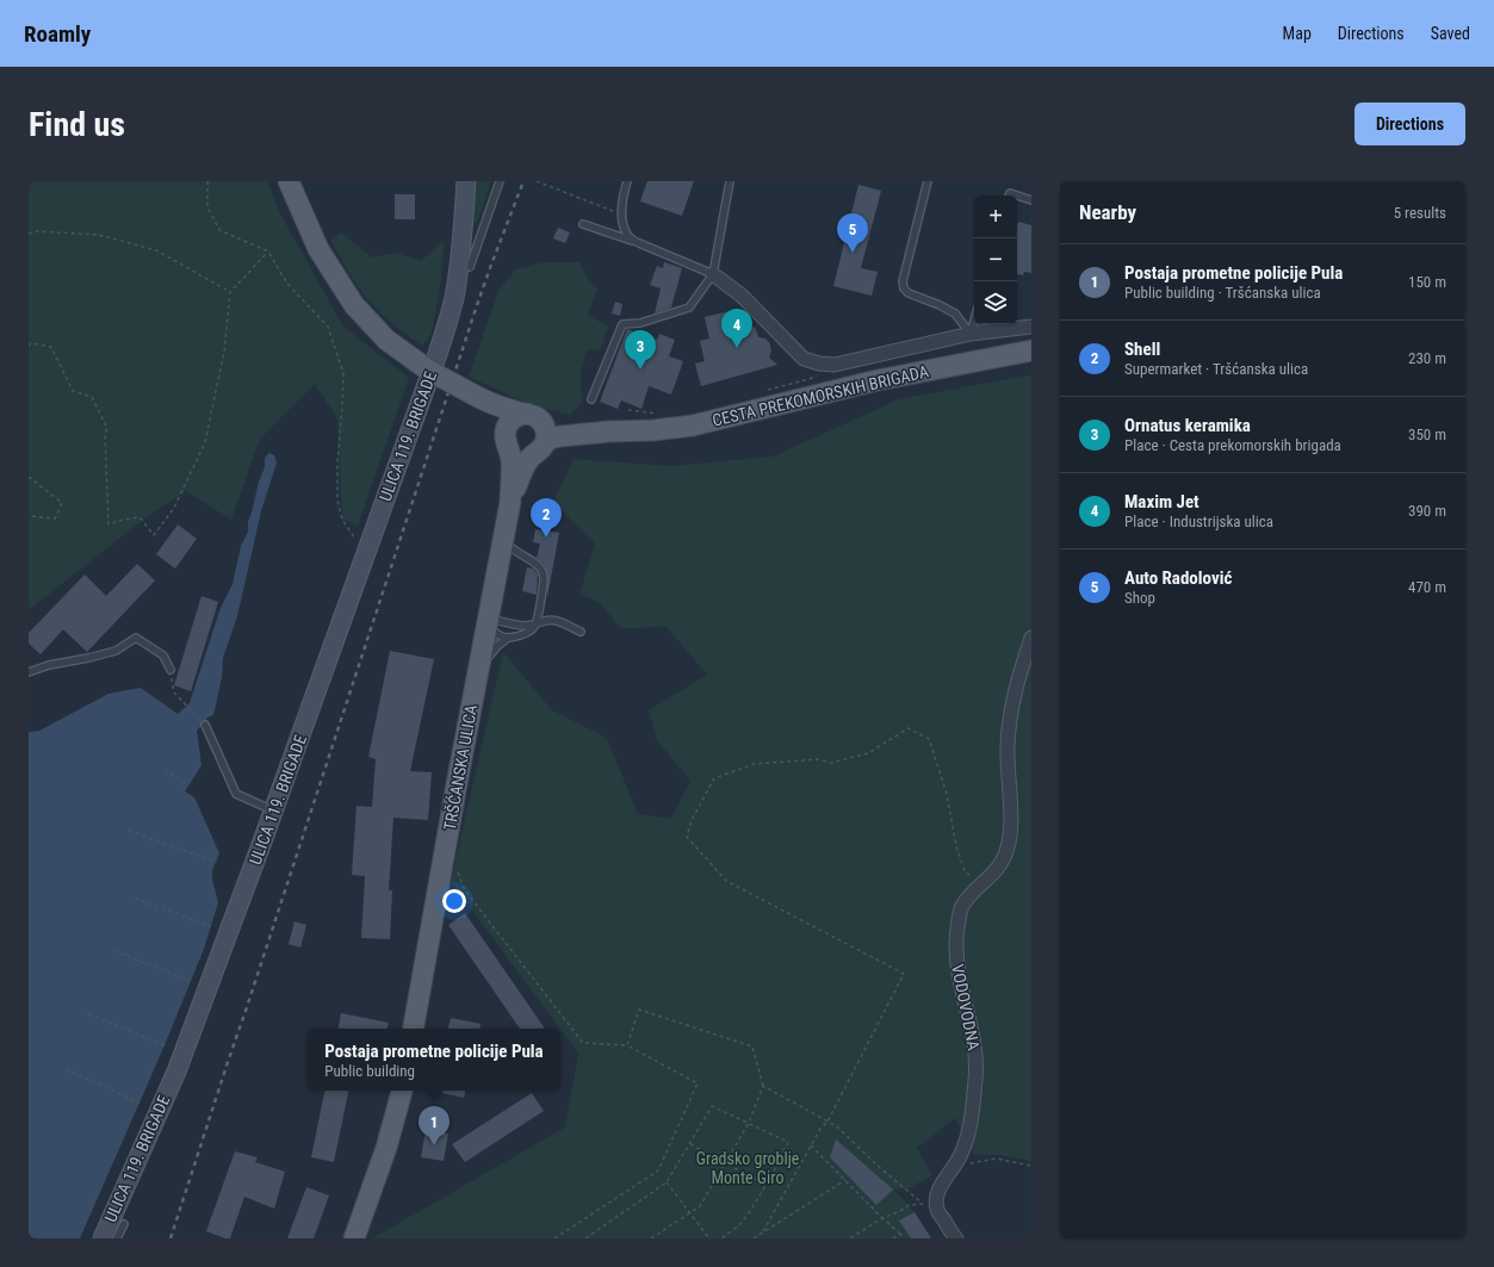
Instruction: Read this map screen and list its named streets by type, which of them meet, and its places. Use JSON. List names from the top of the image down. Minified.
{"streets":{"main road":["CESTA PREKOMORSKIH BRIGADA","ULICA 119. BRIGADE","TRŠĆANSKA ULICA"],"street":["VODOVODNA"]},"parks":["Gradsko groblje Monte Giro"],"page":{"header":"Roamly","nav":["Map","Directions","Saved"],"buttons":"Directions","title":"Find us","heading":["Nearby","5 results"],"map_buttons":["+","−"],"pins":["5","4","3","2","1"],"list":[{"mark":"1","name":"Postaja prometne policije Pula","note":"Public building · Tršćanska ulica","value":"150 m"},{"mark":"2","name":"Shell","note":"Supermarket · Tršćanska ulica","value":"230 m"},{"mark":"3","name":"Ornatus keramika","note":"Place · Cesta prekomorskih brigada","value":"350 m"},{"mark":"4","name":"Maxim Jet","note":"Place · Industrijska ulica","value":"390 m"},{"mark":"5","name":"Auto Radolović","note":"Shop","value":"470 m"}],"popup":["Postaja prometne policije Pula","Public building"]}}
